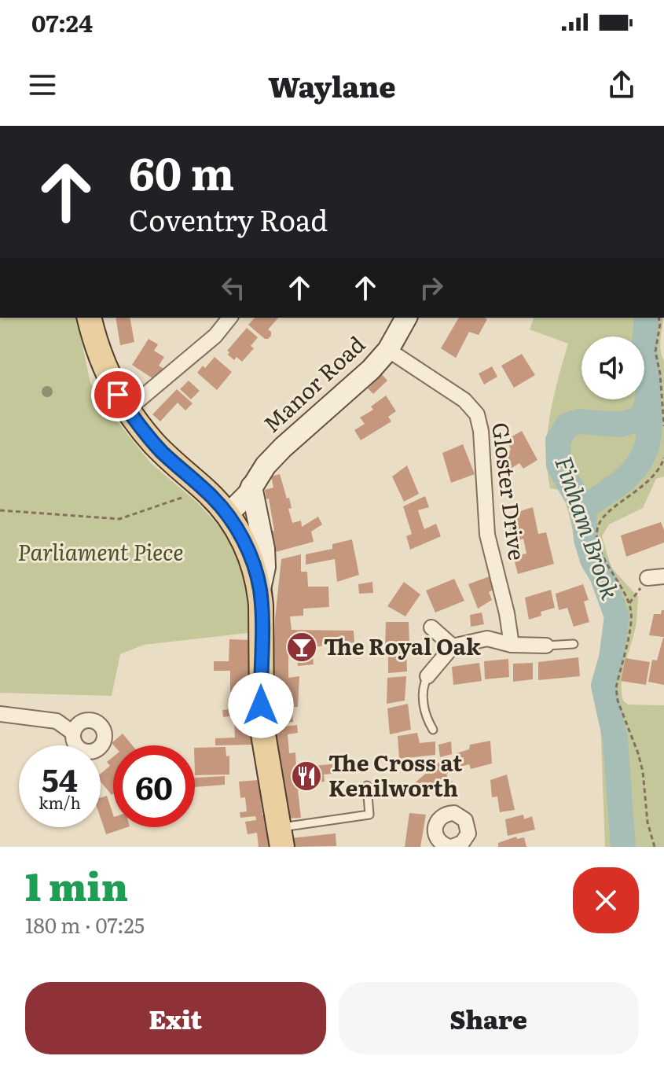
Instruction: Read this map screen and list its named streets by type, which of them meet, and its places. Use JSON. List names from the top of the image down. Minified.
{"streets":{"street":["Manor Road","Gloster Drive"]},"crossings":[["Manor Road","Gloster Drive"]],"water":["Finham Brook"],"parks":["Parliament Piece"],"places":{"bar":["The Royal Oak"],"restaurant":["The Cross at Kenilworth"]},"page":{"status":"07:24","header":"Waylane","turn":["60 m","Coventry Road"],"speed":"54 km/h","limit":"60","heading":["1 min","180 m · 07:25"],"buttons":["Exit","Share"]}}
